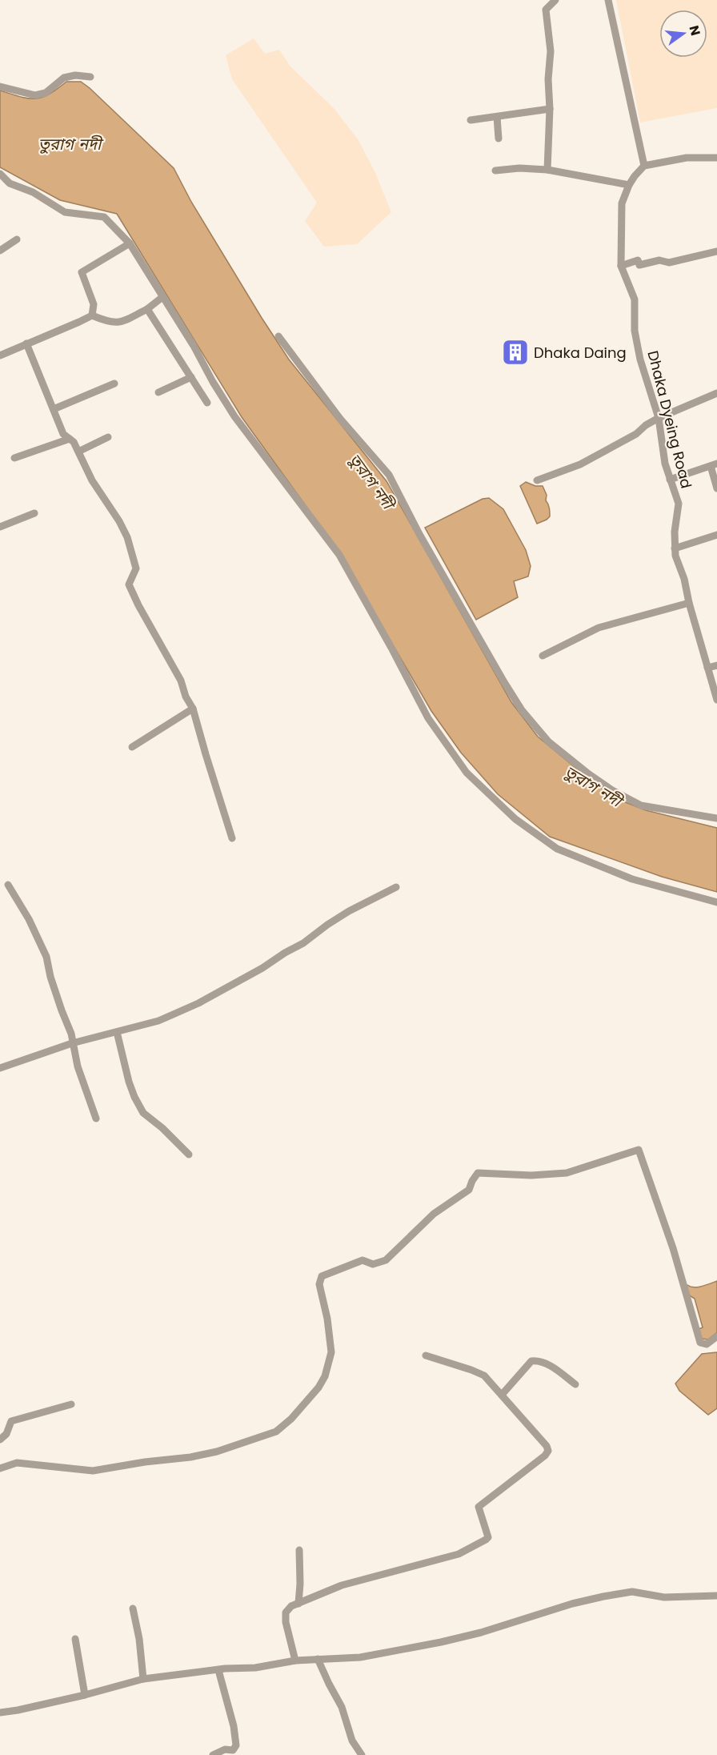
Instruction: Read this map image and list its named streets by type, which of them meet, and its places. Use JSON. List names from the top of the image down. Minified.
{"streets":{"street":["Dhaka Dyeing Road"]},"water":["তুরাগ নদী"],"places":{"building":["Dhaka Daing"]},"north":"right"}
